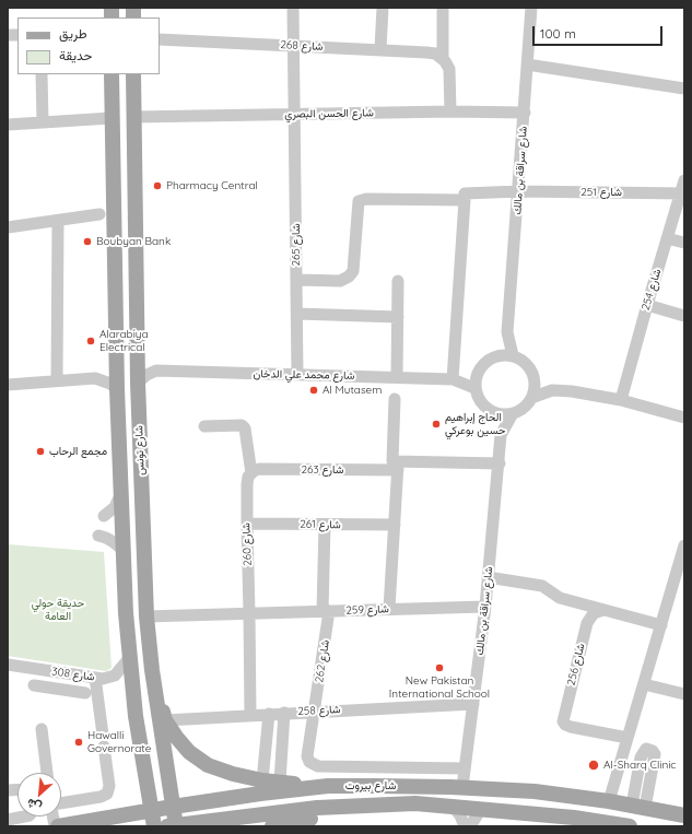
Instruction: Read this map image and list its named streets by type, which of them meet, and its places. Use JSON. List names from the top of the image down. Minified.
{"streets":{"main road":["شارع تونس","شارع بيروت"],"street":["شارع 268","شارع الحسن البصري","شارع سراقة بن مالك","شارع 251","شارع 265","شارع 254","شارع محمد علي الدخان","شارع 263","شارع 261","شارع 260","شارع 259","شارع 262","شارع 256","شارع 308","شارع 258"]},"crossings":[["شارع 268","شارع 265"],["شارع الحسن البصري","شارع سراقة بن مالك"],["شارع الحسن البصري","شارع 265"],["شارع الحسن البصري","شارع تونس"],["شارع سراقة بن مالك","شارع 251"],["شارع سراقة بن مالك","شارع محمد علي الدخان"],["شارع سراقة بن مالك","شارع 263"],["شارع سراقة بن مالك","شارع 259"],["شارع سراقة بن مالك","شارع 262"],["شارع سراقة بن مالك","شارع 258"],["شارع سراقة بن مالك","شارع بيروت"],["شارع 251","شارع 254"],["شارع 265","شارع محمد علي الدخان"],["شارع محمد علي الدخان","شارع تونس"],["شارع تونس","شارع 308"],["شارع تونس","شارع بيروت"],["شارع 263","شارع 260"],["شارع 261","شارع 260"],["شارع 261","شارع 262"],["شارع 260","شارع 259"],["شارع 260","شارع 258"],["شارع 259","شارع 262"],["شارع 262","شارع 258"]],"parks":["حديقة حولي العامة"],"places":["Pharmacy Central","Boubyan Bank","Alarabiya Electrical","Al Mutasem","الحاج إبراهيم حسين بوعركي","مجمع الرحاب","New Pakistan International School","Hawalli Governorate","Al-Sharq Clinic"],"legend":["طريق","حديقة"],"scale_bar":"100 m","north":"bottom left"}
